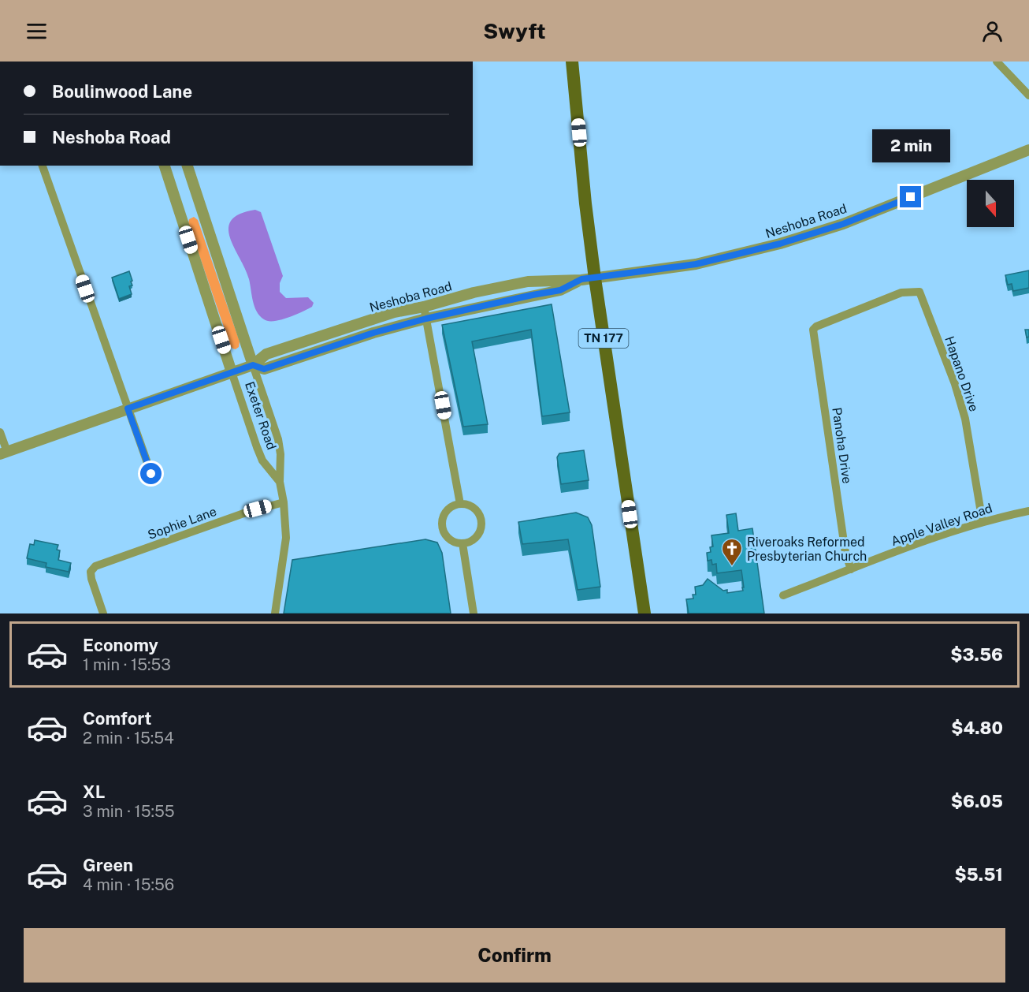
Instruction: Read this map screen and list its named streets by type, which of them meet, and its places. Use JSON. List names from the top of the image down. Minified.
{"streets":{"main road":["TN 177"],"street":["Neshoba Road","Hapano Drive","Exeter Road","Panoha Drive","Sophie Lane","Apple Valley Road"]},"crossings":[["Neshoba Road","TN 177"],["Neshoba Road","Exeter Road"],["Hapano Drive","Panoha Drive"],["Hapano Drive","Apple Valley Road"],["Exeter Road","Sophie Lane"],["Panoha Drive","Apple Valley Road"]],"places":{"church":["Riveroaks Reformed Presbyterian Church"]},"north":"bottom","page":{"header":"Swyft","banner":["Boulinwood Lane","Neshoba Road"],"bubble":"2 min","list":[{"name":"Economy","note":"1 min · 15:53","value":"$3.56"},{"name":"Comfort","note":"2 min · 15:54","value":"$4.80"},{"name":"XL","note":"3 min · 15:55","value":"$6.05"},{"name":"Green","note":"4 min · 15:56","value":"$5.51"}],"buttons":"Confirm"}}
